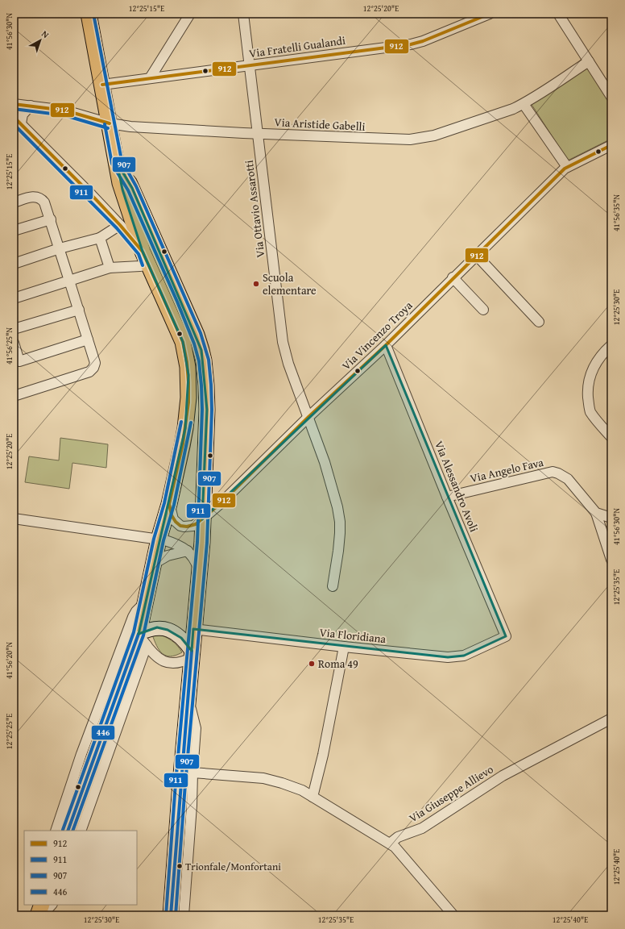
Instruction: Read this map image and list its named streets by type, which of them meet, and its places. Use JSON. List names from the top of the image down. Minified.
{"streets":{"street":["Via Fratelli Gualandi","Via Aristide Gabelli","Via Ottavio Assarotti","Via Vincenzo Troya","Via Angelo Fava","Via Alessandro Avoli","Via Floridiana","Via Giuseppe Allievo"]},"crossings":[["Via Fratelli Gualandi","Via Ottavio Assarotti"],["Via Aristide Gabelli","Via Ottavio Assarotti"],["Via Ottavio Assarotti","Via Vincenzo Troya"],["Via Vincenzo Troya","Via Alessandro Avoli"],["Via Angelo Fava","Via Alessandro Avoli"],["Via Alessandro Avoli","Via Floridiana"]],"places":["Scuola elementare","Roma 49","Trionfale/Monfortani"],"lines":["transit line 912","transit line 907","transit line 911","transit line 446"],"legend":["912","911","907","446"],"north":"top right","coordinates":["12°25'15\"E","12°25'20\"E","41°56'30\"N","41°56'35\"N","12°25'30\"E","41°56'25\"N","12°25'35\"E","41°56'20\"N","12°25'25\"E","12°25'40\"E"]}
